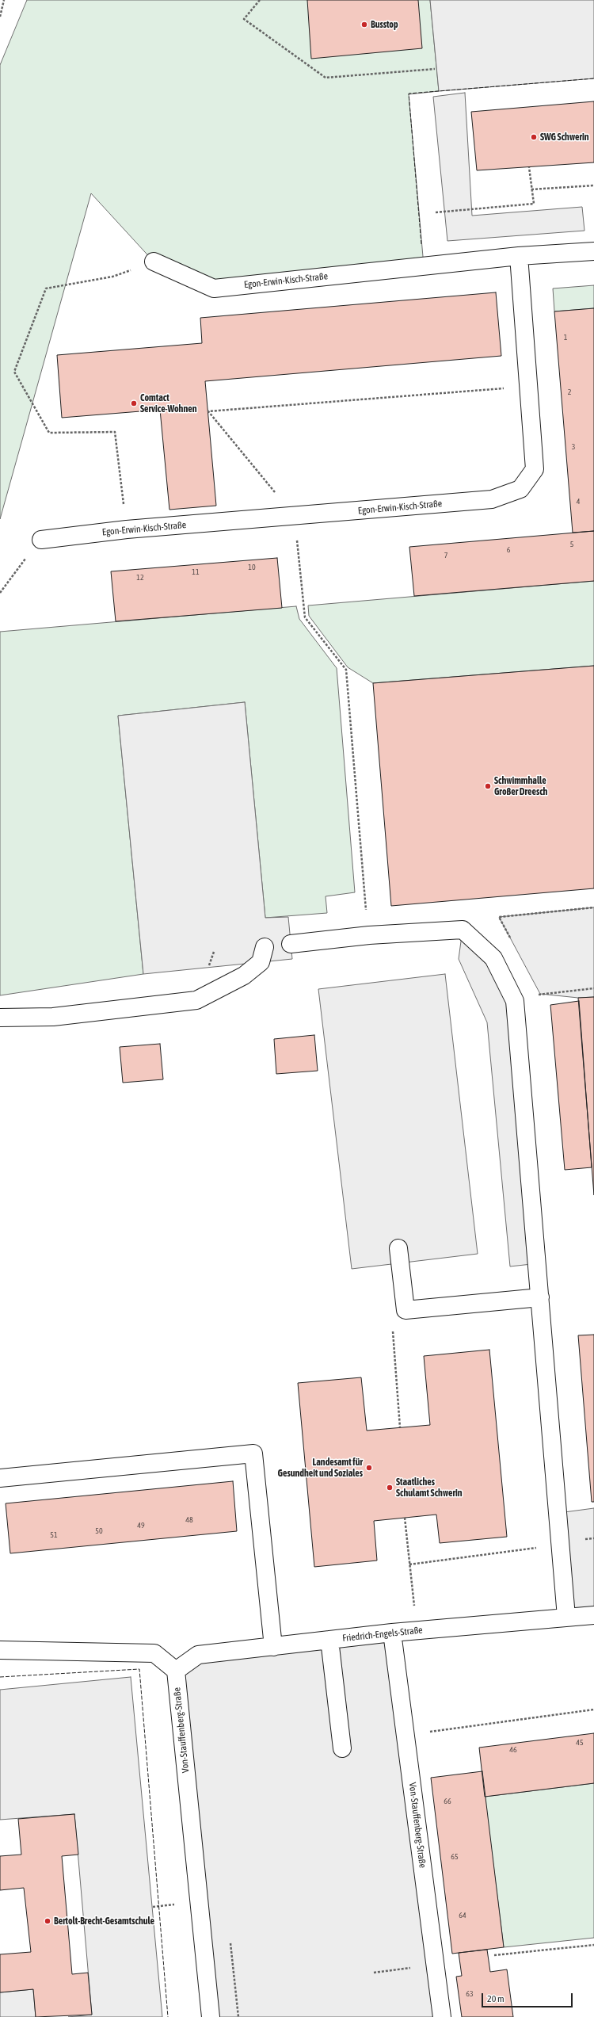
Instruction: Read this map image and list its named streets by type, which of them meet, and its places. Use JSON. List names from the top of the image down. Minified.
{"streets":{"street":["Egon-Erwin-Kisch-Straße","Friedrich-Engels-Straße","Von-Stauffenberg-Straße"]},"crossings":[["Friedrich-Engels-Straße","Von-Stauffenberg-Straße"]],"places":["Busstop","SWG Schwerin","Comtact Service-Wohnen","Schwimmhalle Großer Dreesch","Landesamt für Gesundheit und Soziales","Staatliches Schulamt Schwerin","Bertolt-Brecht-Gesamtschule"],"house_numbers":["1","2","3","4","5","6","7","10","11","12","48","49","50","51","45","46","66","65","64","63"],"scale_bar":"20 m"}
